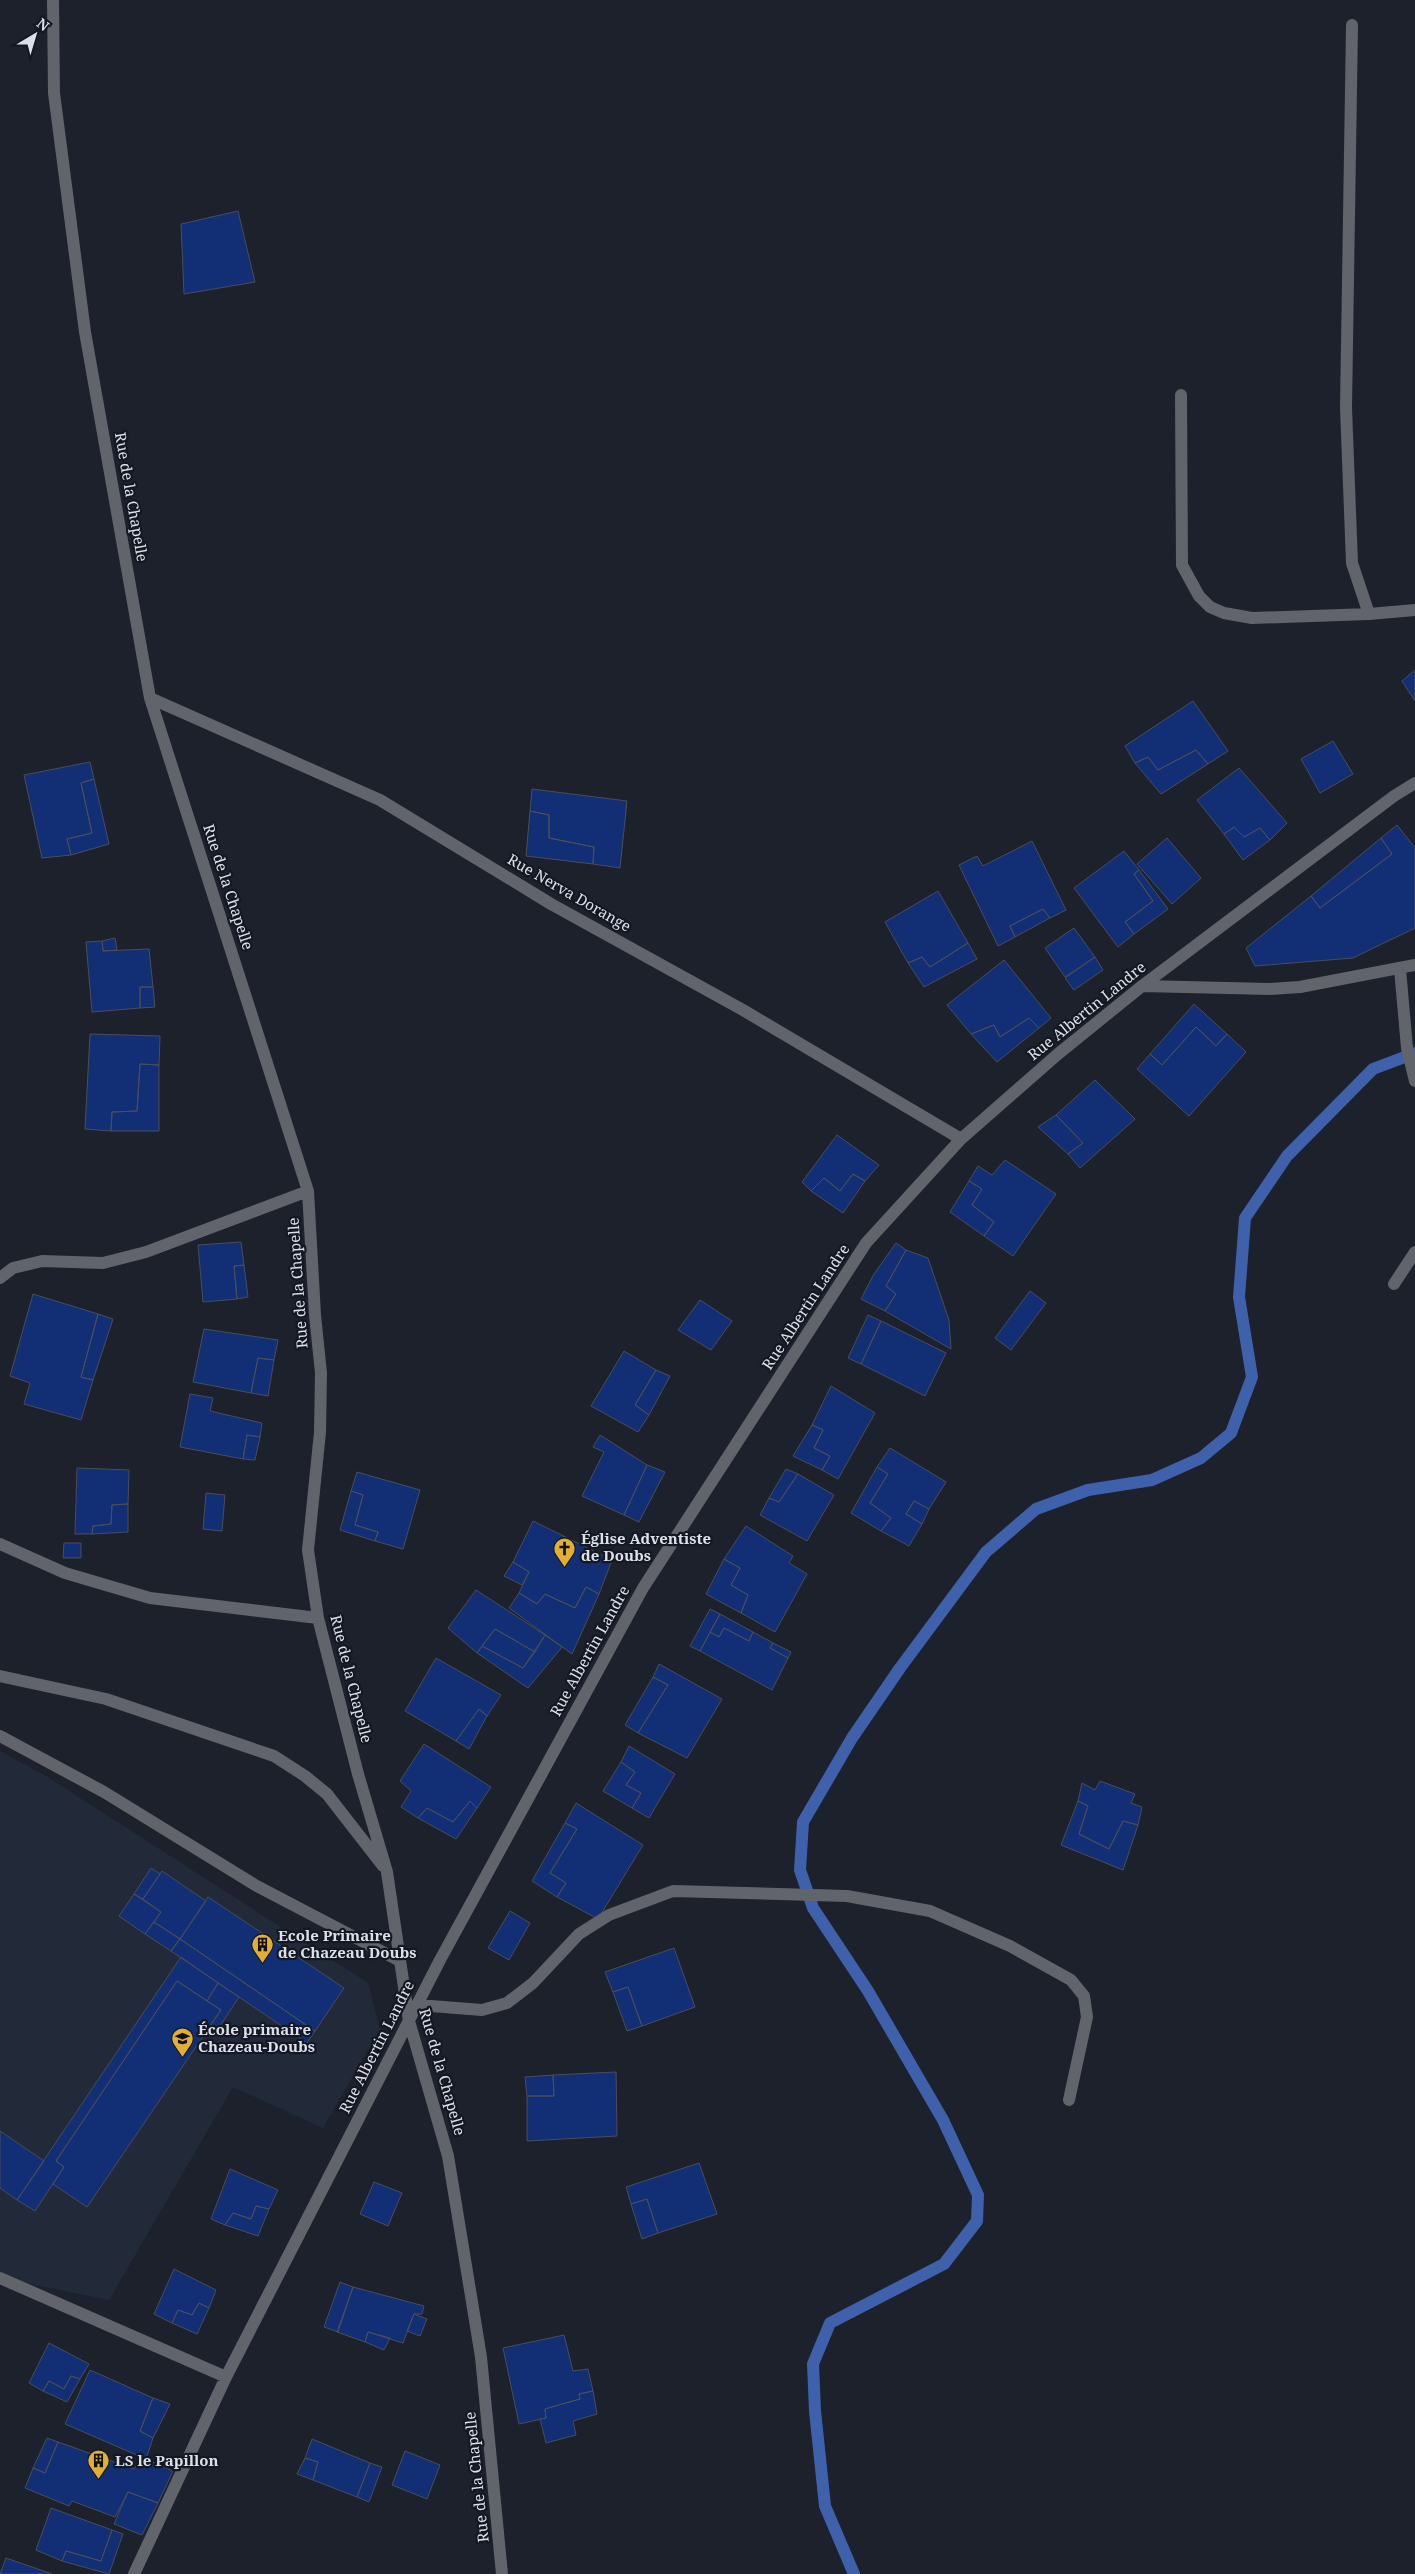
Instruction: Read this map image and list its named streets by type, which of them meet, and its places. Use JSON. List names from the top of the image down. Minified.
{"streets":{"street":["Rue de la Chapelle","Rue Nerva Dorange","Rue Albertin Landre"]},"crossings":[["Rue de la Chapelle","Rue Nerva Dorange"],["Rue de la Chapelle","Rue Albertin Landre"],["Rue Nerva Dorange","Rue Albertin Landre"]],"places":{"church":["Église Adventiste de Doubs"],"building":["Ecole Primaire de Chazeau Doubs","LS le Papillon"],"school or university":["École primaire Chazeau-Doubs"]},"north":"top right"}
